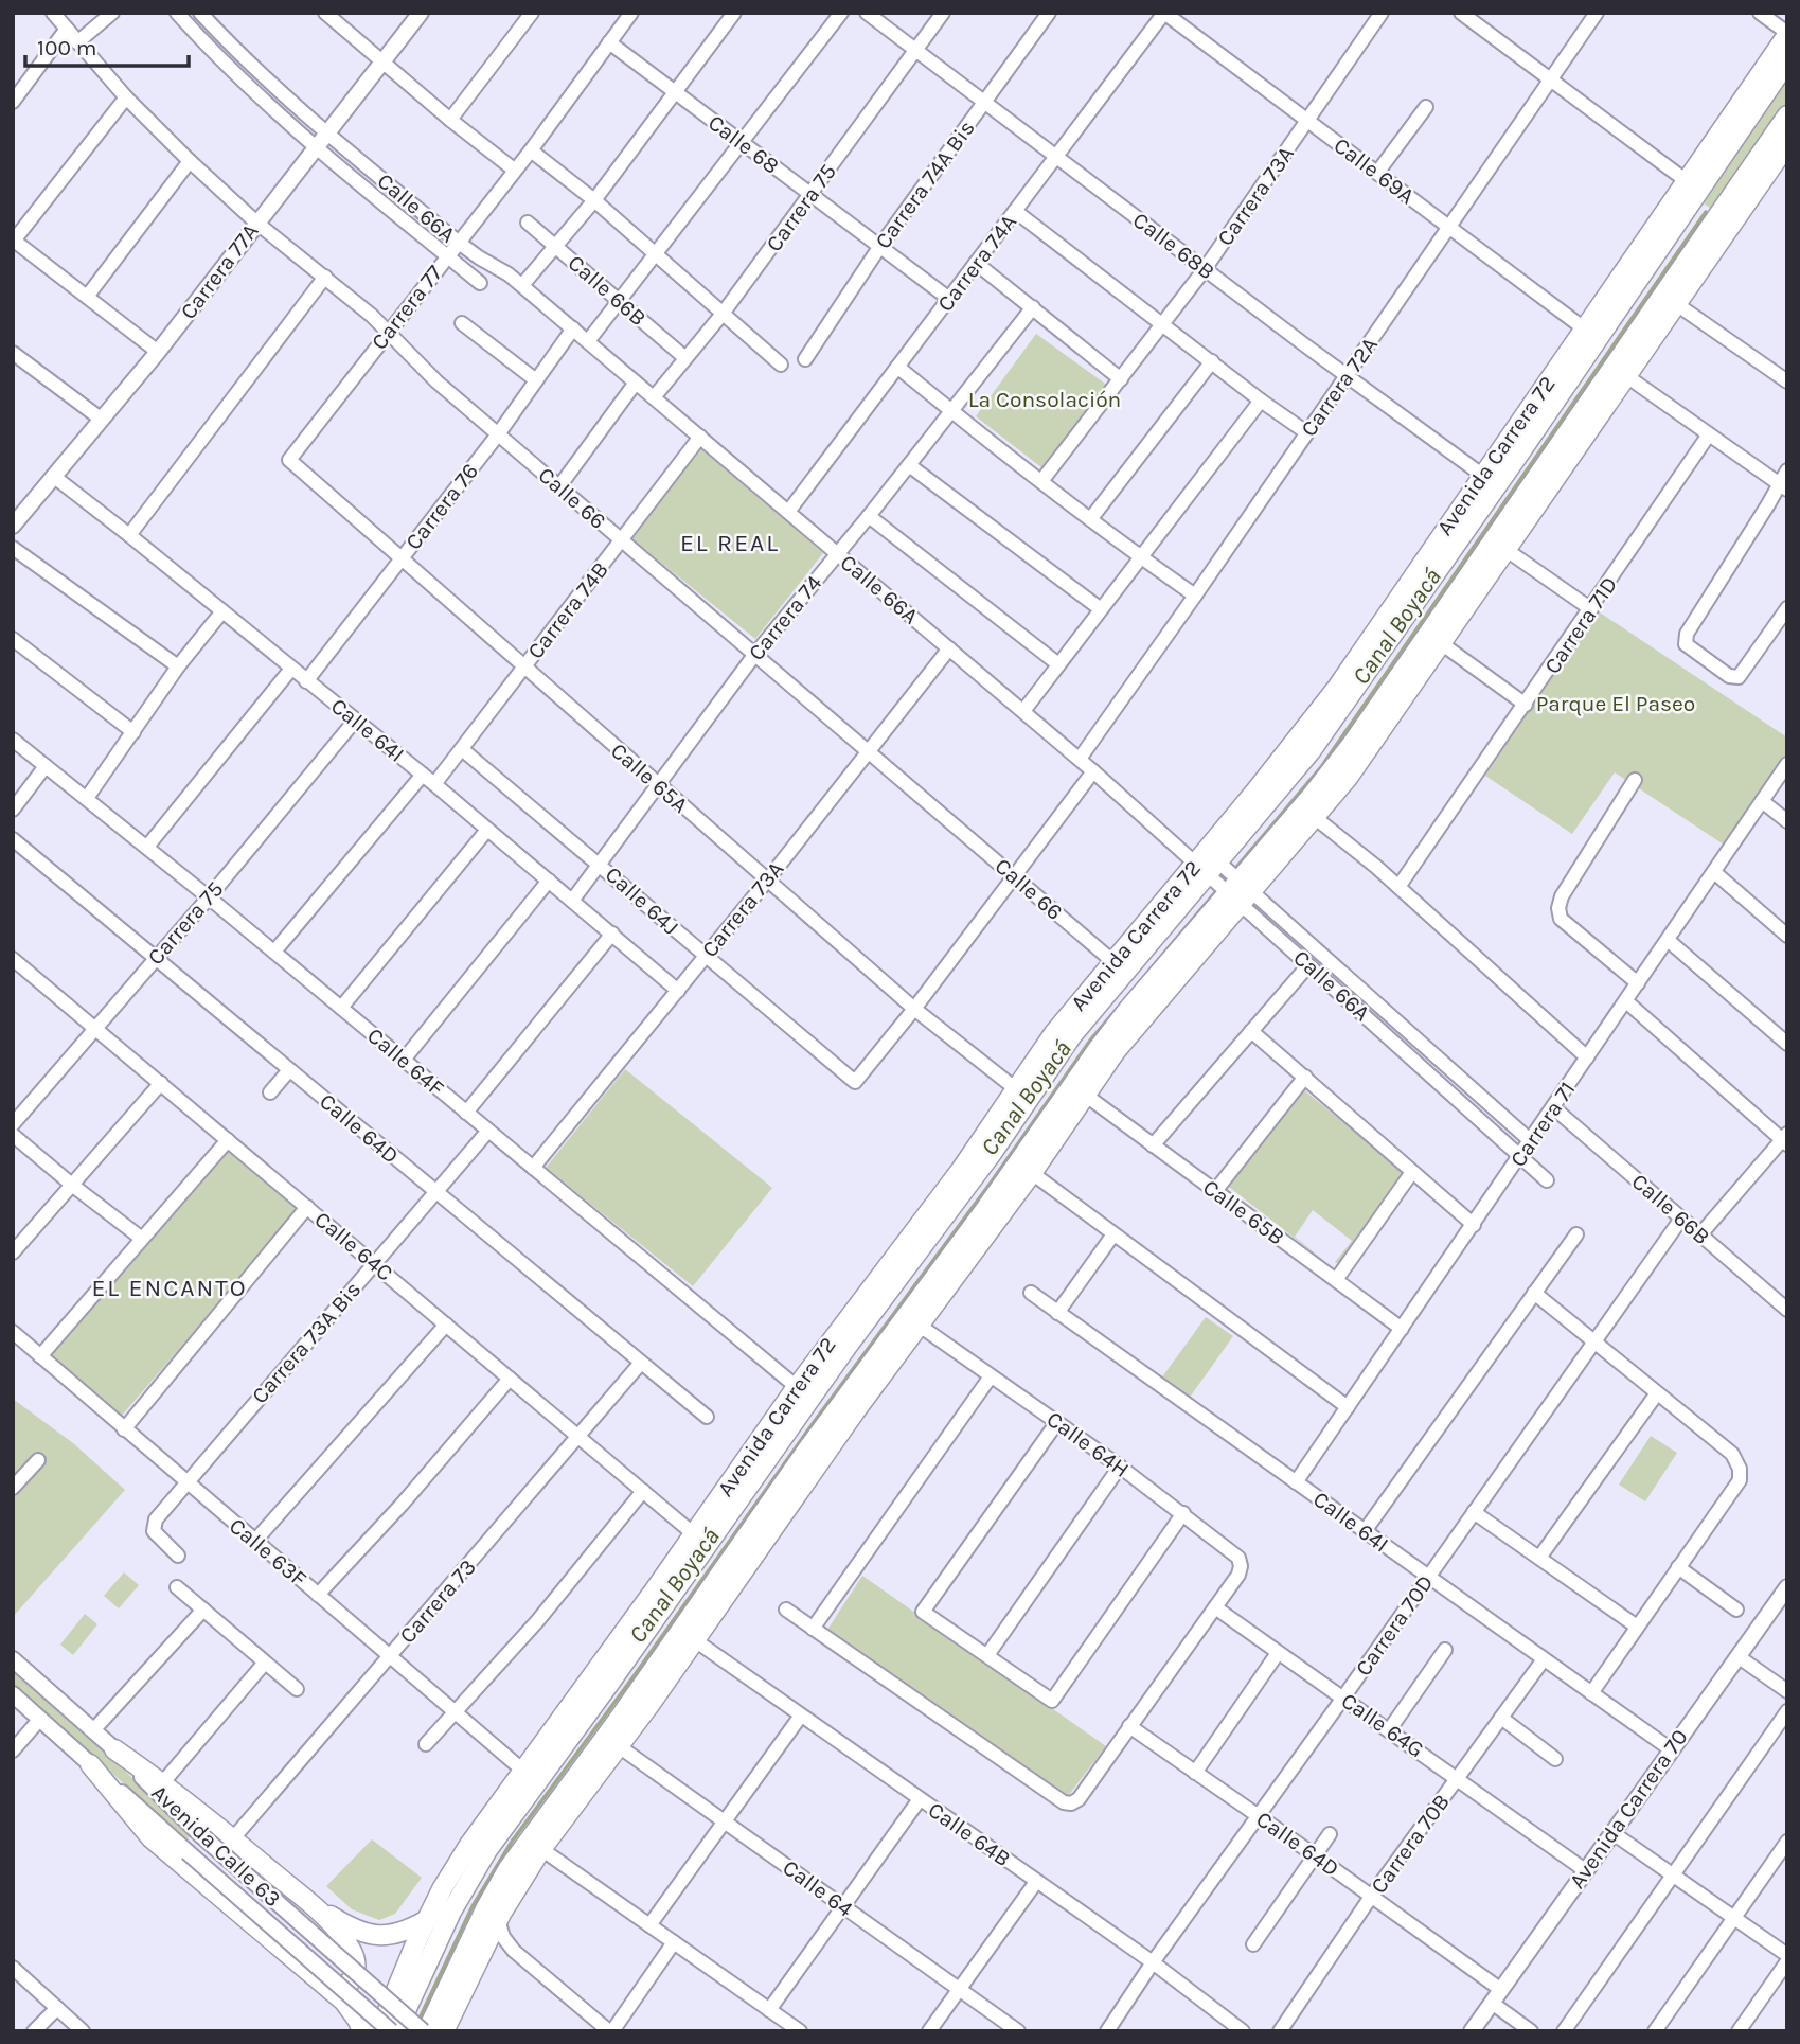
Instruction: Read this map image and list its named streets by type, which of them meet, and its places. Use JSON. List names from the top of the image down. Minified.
{"streets":{"highway":["Avenida Carrera 72"],"main road":["Carrera 77A","Avenida Carrera 70","Avenida Calle 63"],"street":["Calle 68","Calle 69A","Carrera 74A Bis","Carrera 73A","Calle 66A","Carrera 75","Calle 68B","Carrera 74A","Calle 66B","Carrera 77","Carrera 72A","Calle 66","Carrera 76","Carrera 74B","Carrera 74","Carrera 71D","Calle 64I","Calle 65A","Calle 64J","Calle 64F","Carrera 71","Calle 64D","Calle 65B","Calle 64C","Carrera 73A Bis","Calle 64H","Calle 63F","Carrera 73","Carrera 70D","Calle 64G","Calle 64B","Carrera 70B","Calle 64"]},"crossings":[["Calle 68","Carrera 74A Bis"],["Calle 68","Carrera 75"],["Calle 68","Carrera 74A"],["Calle 68","Carrera 77"],["Calle 69A","Carrera 73A"],["Calle 69A","Carrera 74A"],["Calle 69A","Carrera 72A"],["Calle 69A","Avenida Carrera 72"],["Carrera 74A Bis","Calle 68B"],["Carrera 73A","Calle 66A"],["Carrera 73A","Calle 68B"],["Carrera 73A","Calle 66"],["Carrera 73A","Calle 64I"],["Carrera 73A","Calle 65A"],["Carrera 73A","Calle 64J"],["Carrera 73A","Calle 64F"],["Calle 66A","Carrera 75"],["Calle 66A","Carrera 74A"],["Calle 66A","Carrera 77A"],["Calle 66A","Carrera 77"],["Calle 66A","Carrera 72A"],["Calle 66A","Avenida Carrera 72"],["Calle 66A","Carrera 76"],["Calle 66A","Carrera 74B"],["Calle 66A","Carrera 74"],["Calle 66A","Carrera 71"],["Carrera 75","Calle 68B"],["Carrera 75","Calle 66B"],["Carrera 75","Calle 64I"],["Carrera 75","Calle 64F"],["Carrera 75","Calle 64D"],["Carrera 75","Calle 64C"],["Calle 68B","Carrera 74A"],["Calle 68B","Carrera 72A"],["Calle 68B","Avenida Carrera 72"],["Carrera 77A","Calle 66"],["Carrera 77A","Calle 64I"],["Calle 66B","Carrera 71"],["Calle 66B","Carrera 70D"],["Carrera 77","Calle 66"],["Carrera 77","Calle 65A"],["Avenida Carrera 72","Calle 66"],["Avenida Carrera 72","Calle 65A"],["Avenida Carrera 72","Calle 64F"],["Avenida Carrera 72","Calle 65B"],["Avenida Carrera 72","Calle 64C"],["Avenida Carrera 72","Calle 64H"],["Avenida Carrera 72","Calle 63F"],["Avenida Carrera 72","Calle 64B"],["Avenida Carrera 72","Avenida Calle 63"],["Avenida Carrera 72","Calle 64"],["Calle 66","Carrera 76"],["Calle 66","Carrera 74B"],["Calle 66","Carrera 74"],["Carrera 76","Calle 64I"],["Carrera 76","Calle 65A"],["Carrera 74B","Calle 64I"],["Carrera 74B","Calle 65A"],["Carrera 74B","Calle 64J"],["Carrera 74","Calle 64I"],["Carrera 74","Calle 65A"],["Carrera 74","Calle 64J"],["Calle 64I","Carrera 71"],["Calle 64I","Carrera 70D"],["Calle 64I","Avenida Carrera 70"],["Calle 64I","Carrera 70B"],["Calle 65A","Calle 64J"],["Calle 64F","Carrera 73A Bis"],["Carrera 71","Calle 65B"],["Calle 64D","Carrera 73A Bis"],["Calle 64D","Carrera 73"],["Calle 64D","Carrera 70D"],["Calle 64D","Avenida Carrera 70"],["Calle 64D","Carrera 70B"],["Calle 64C","Carrera 73A Bis"],["Calle 64C","Carrera 73"],["Carrera 73A Bis","Calle 63F"],["Calle 64H","Calle 64G"],["Calle 63F","Carrera 73"],["Carrera 70D","Calle 64G"],["Carrera 70D","Calle 64B"],["Calle 64G","Avenida Carrera 70"],["Calle 64G","Carrera 70B"]],"districts":["EL REAL","EL ENCANTO"],"water":["Canal Boyacá"],"parks":["La Consolación","Parque El Paseo"],"scale_bar":"100 m"}
